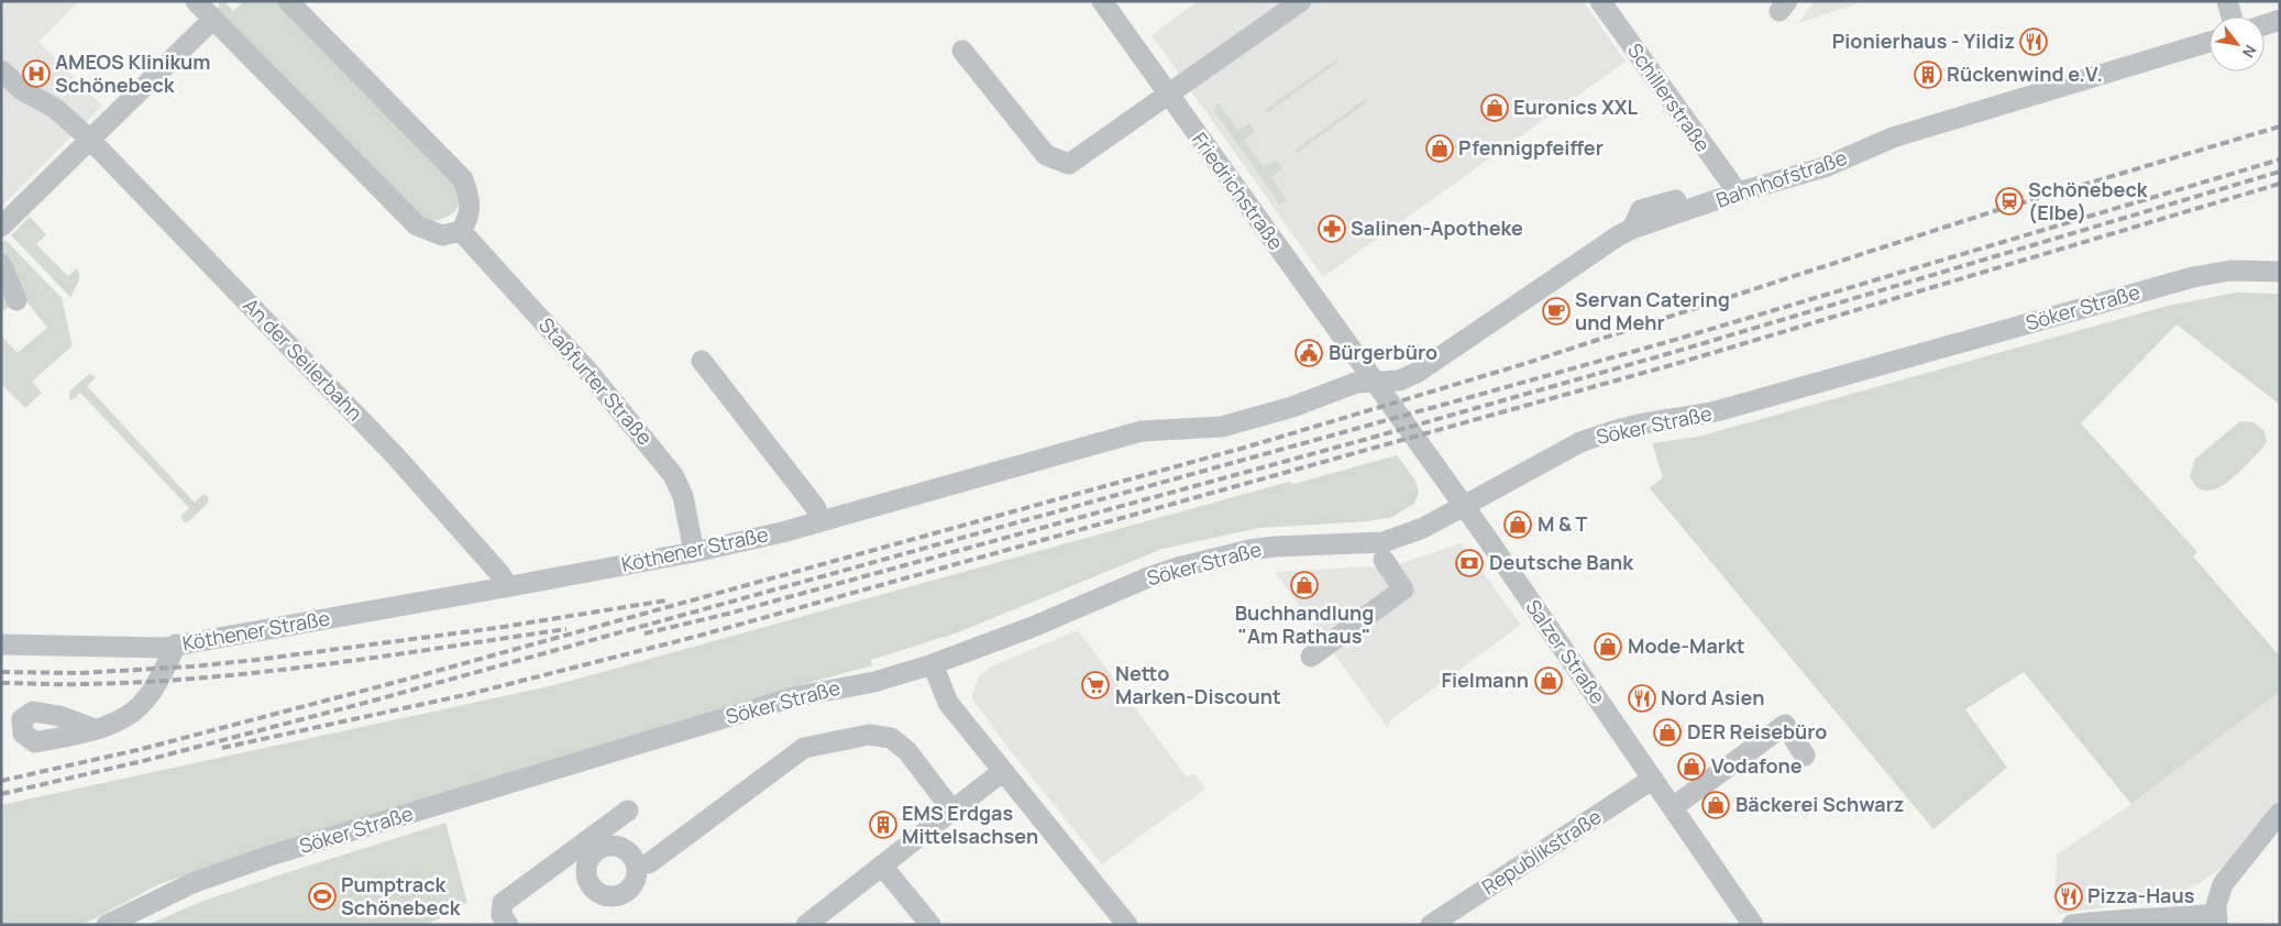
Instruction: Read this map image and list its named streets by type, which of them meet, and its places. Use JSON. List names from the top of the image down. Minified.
{"streets":{"street":["Schillerstraße","Bahnhofstraße","Friedrichstraße","Söker Straße","An der Seilerbahn","Staßfurter Straße","Köthener Straße","Salzer Straße","Republikstraße"]},"crossings":[["Schillerstraße","Bahnhofstraße"],["Bahnhofstraße","Friedrichstraße"],["Bahnhofstraße","Köthener Straße"],["Bahnhofstraße","Salzer Straße"],["Friedrichstraße","Köthener Straße"],["Friedrichstraße","Salzer Straße"],["Söker Straße","Salzer Straße"],["An der Seilerbahn","Köthener Straße"],["Staßfurter Straße","Köthener Straße"],["Köthener Straße","Salzer Straße"],["Salzer Straße","Republikstraße"]],"places":{"restaurant":["Pionierhaus - Yildiz","Nord Asien","Pizza-Haus"],"hospital":["AMEOS Klinikum Schönebeck"],"building":["Rückenwind e.V.","EMS Erdgas Mittelsachsen"],"shop":["Euronics XXL","Pfennigpfeiffer","M & T","Buchhandlung \"Am Rathaus\"","Mode-Markt","Fielmann","DER Reisebüro","Vodafone","Bäckerei Schwarz"],"station":["Schönebeck (Elbe)"],"pharmacy":["Salinen-Apotheke"],"cafe":["Servan Catering und Mehr"],"public building":["Bürgerbüro"],"bank":["Deutsche Bank"],"supermarket":["Netto Marken-Discount"],"sports":["Pumptrack Schönebeck"]},"north":"bottom right"}
